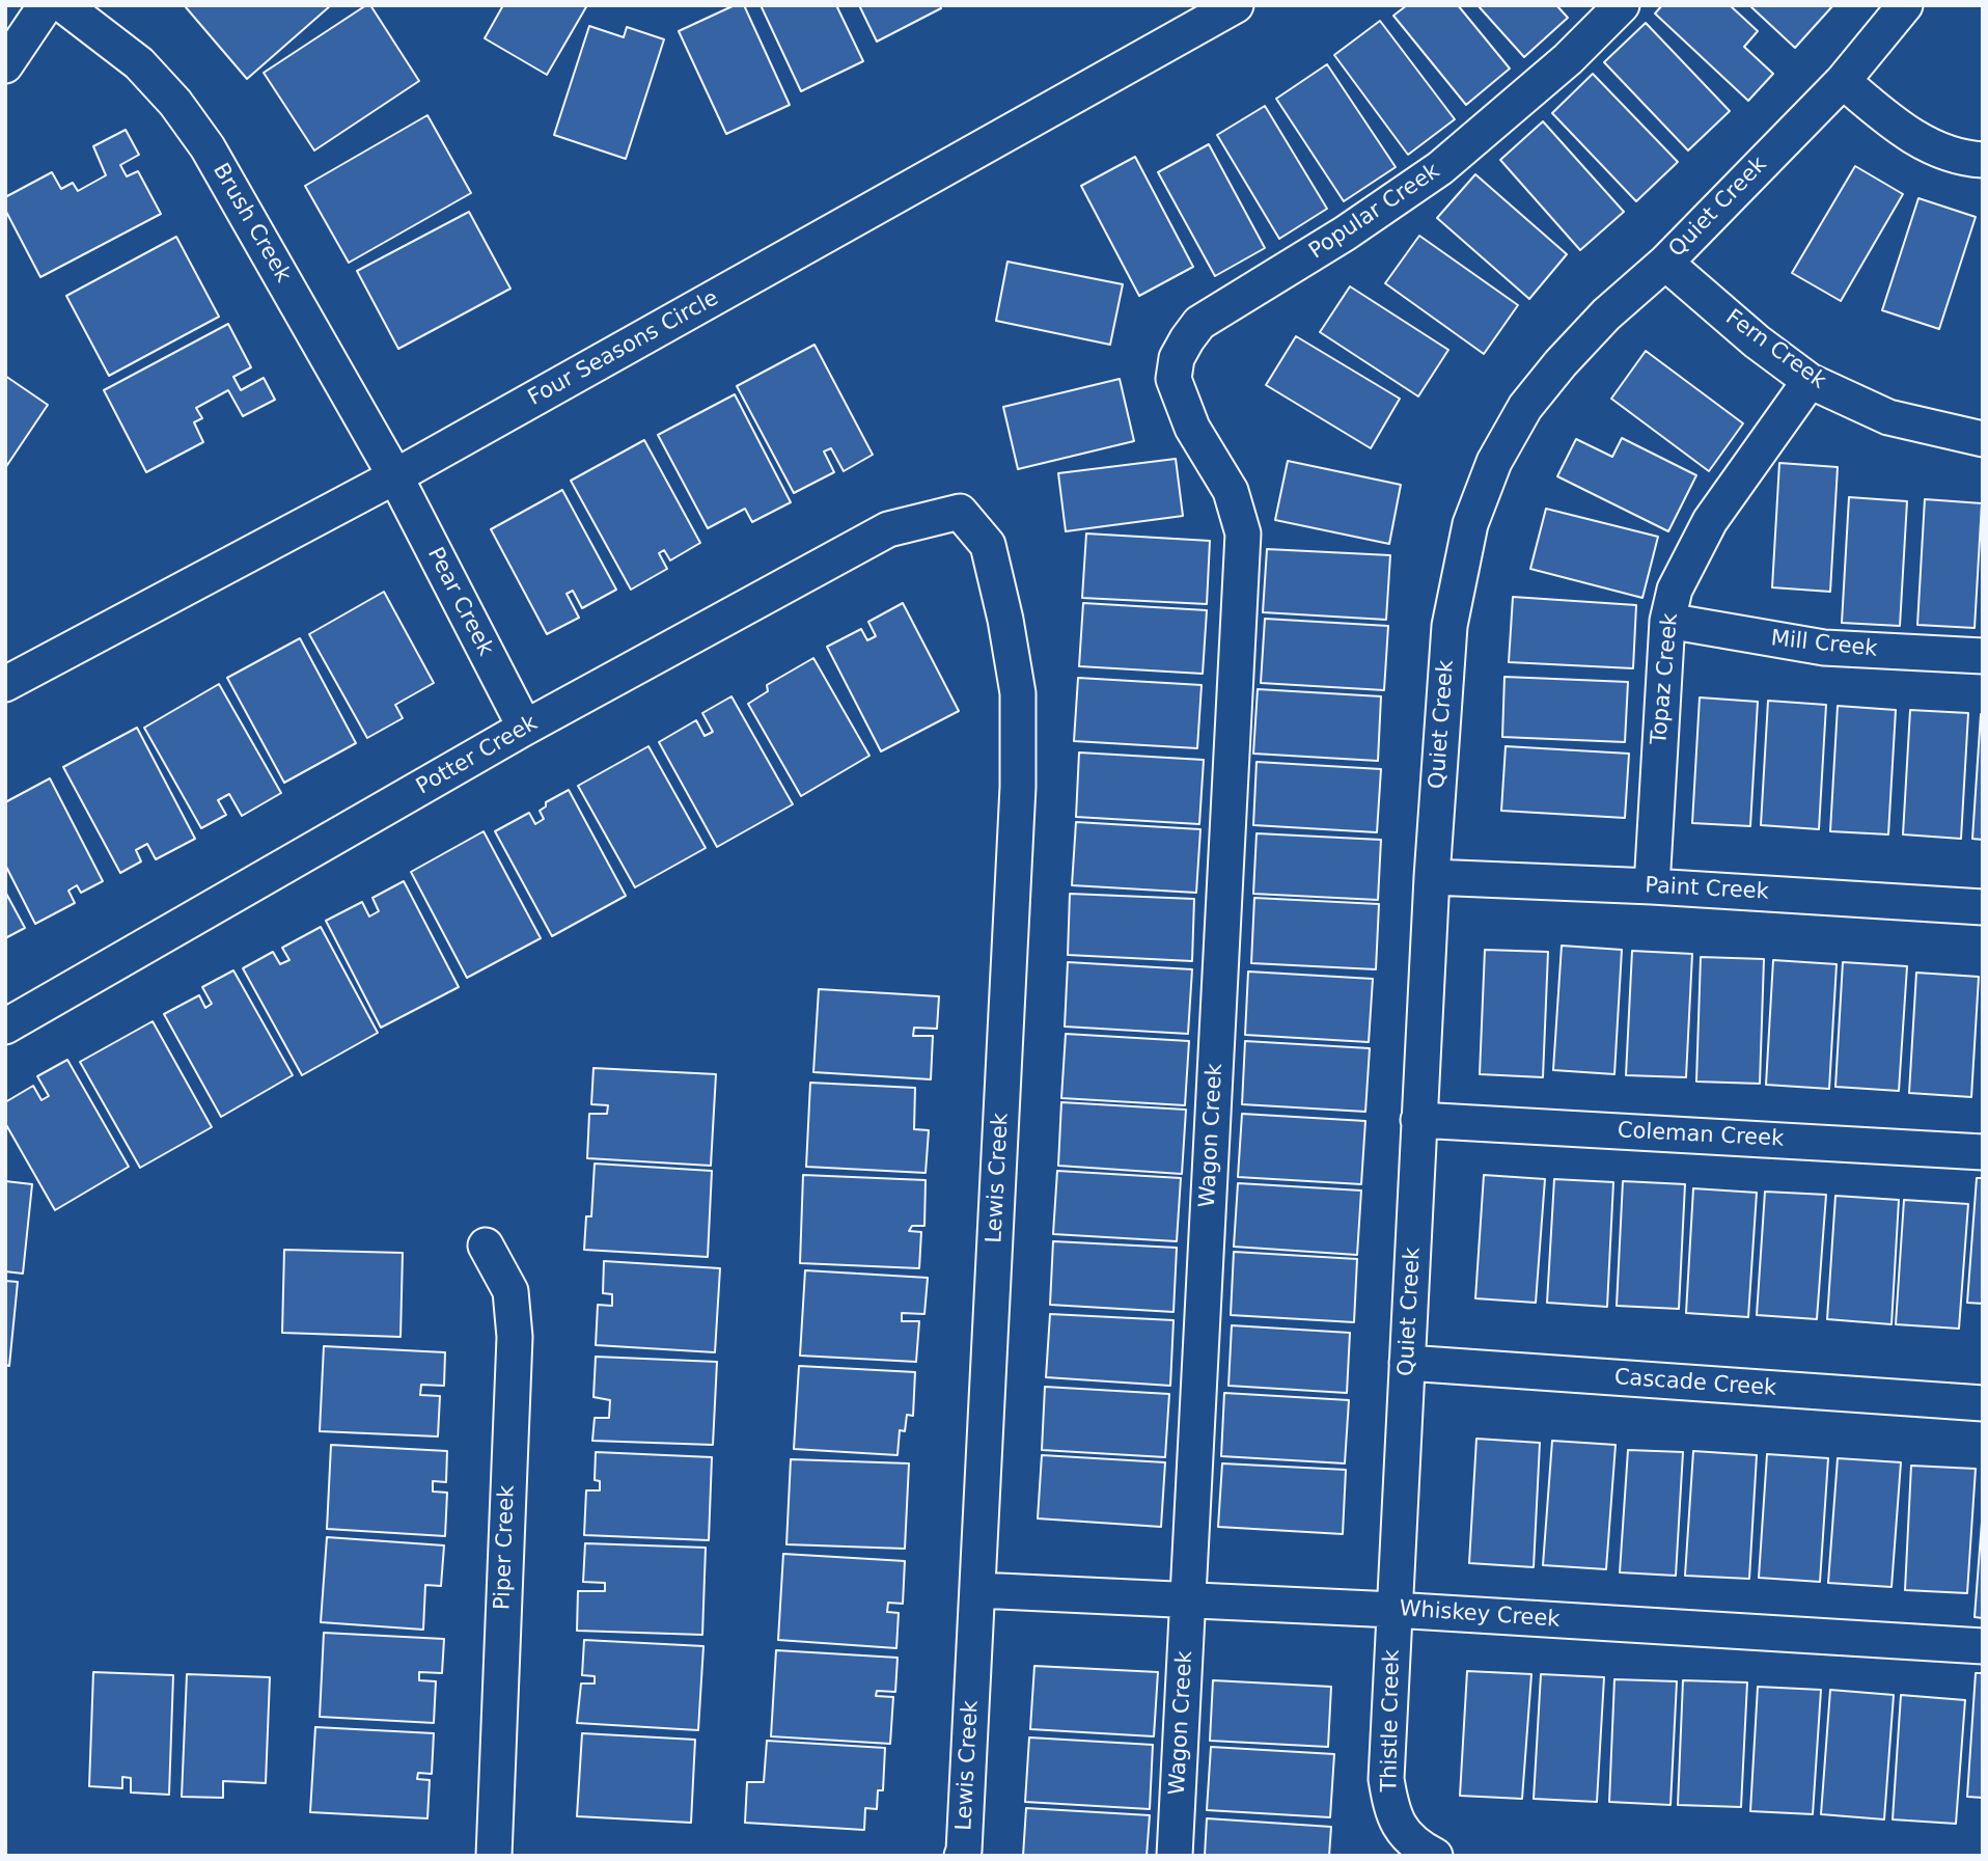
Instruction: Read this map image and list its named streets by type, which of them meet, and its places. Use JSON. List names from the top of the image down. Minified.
{"streets":{"street":["Quiet Creek","Popular Creek","Brush Creek","Four Seasons Circle","Fern Creek","Pear Creek","Mill Creek","Topaz Creek","Potter Creek","Paint Creek","Wagon Creek","Coleman Creek","Lewis Creek","Cascade Creek","Piper Creek","Whiskey Creek","Thistle Creek"]},"crossings":[["Quiet Creek","Fern Creek"],["Quiet Creek","Paint Creek"],["Quiet Creek","Coleman Creek"],["Quiet Creek","Cascade Creek"],["Quiet Creek","Whiskey Creek"],["Quiet Creek","Thistle Creek"],["Popular Creek","Wagon Creek"],["Brush Creek","Four Seasons Circle"],["Brush Creek","Pear Creek"],["Four Seasons Circle","Pear Creek"],["Fern Creek","Topaz Creek"],["Pear Creek","Potter Creek"],["Mill Creek","Topaz Creek"],["Topaz Creek","Paint Creek"],["Potter Creek","Lewis Creek"],["Wagon Creek","Whiskey Creek"],["Lewis Creek","Whiskey Creek"],["Whiskey Creek","Thistle Creek"]]}
